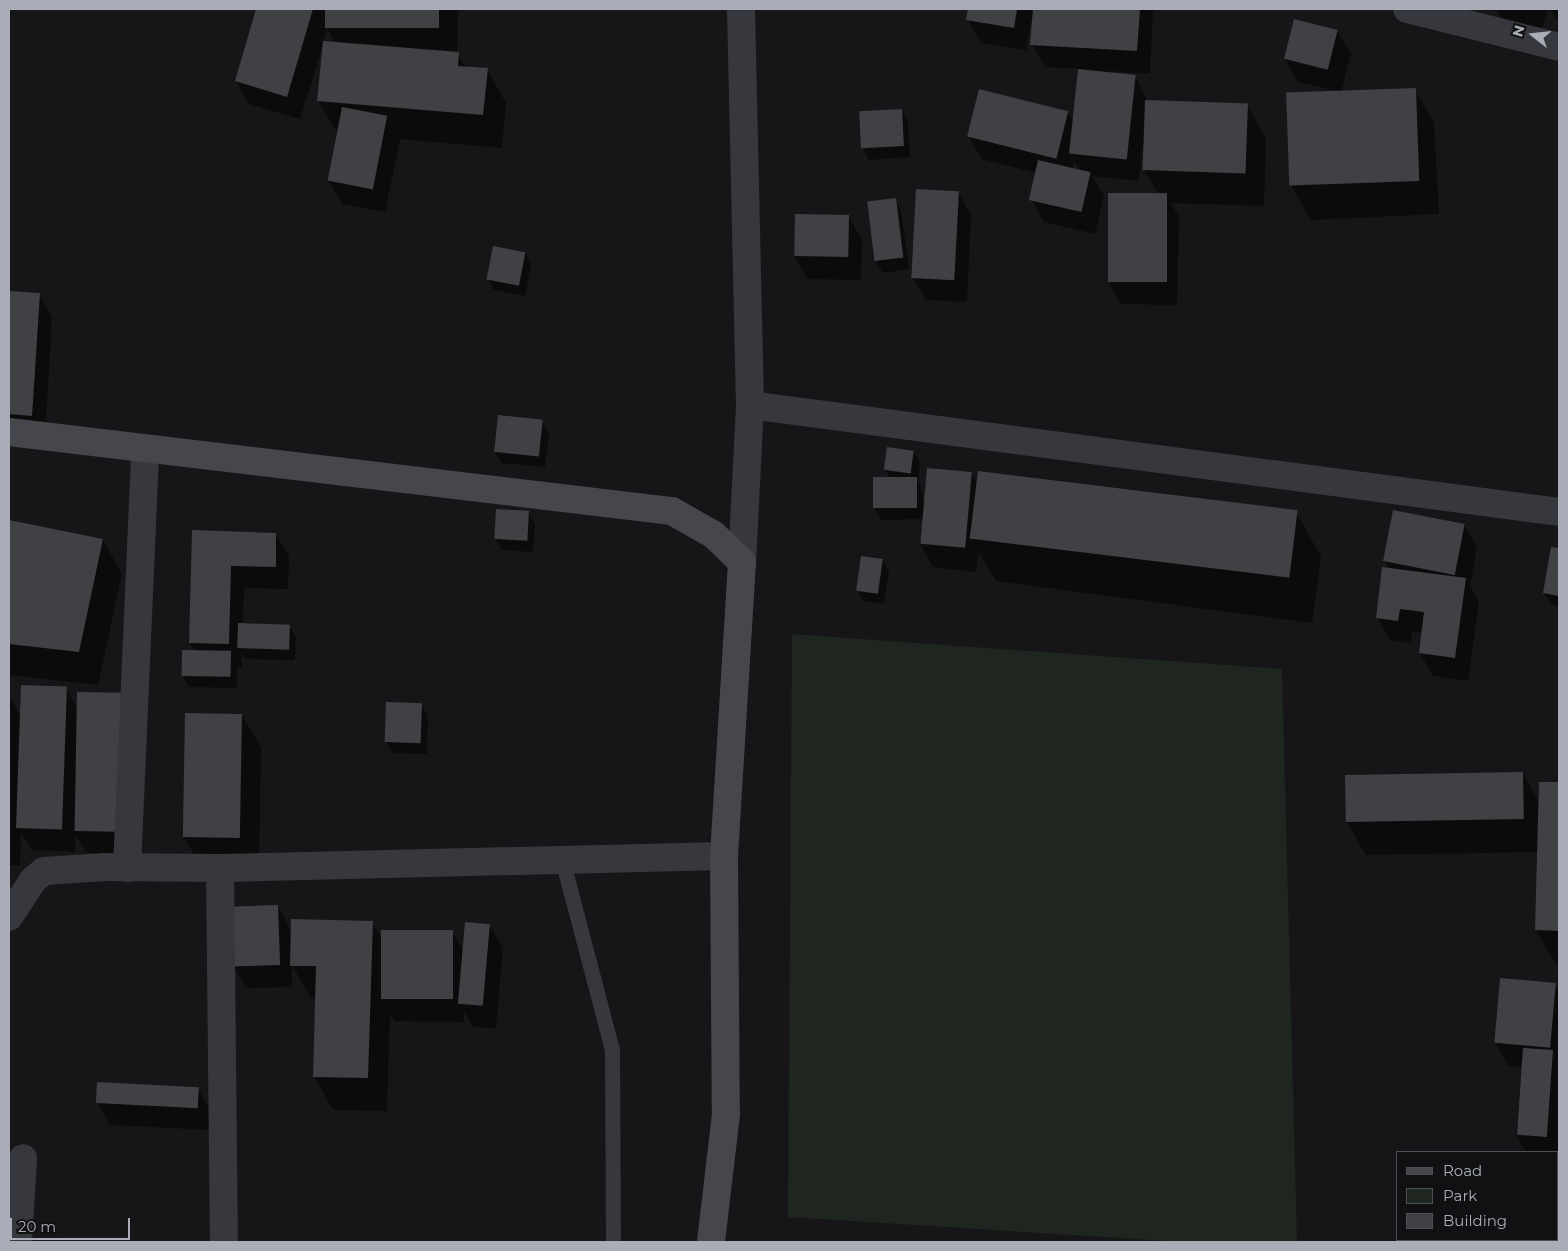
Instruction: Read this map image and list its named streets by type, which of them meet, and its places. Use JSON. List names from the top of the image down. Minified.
{"legend":["Road","Park","Building"],"scale_bar":"20 m","north":"left"}
